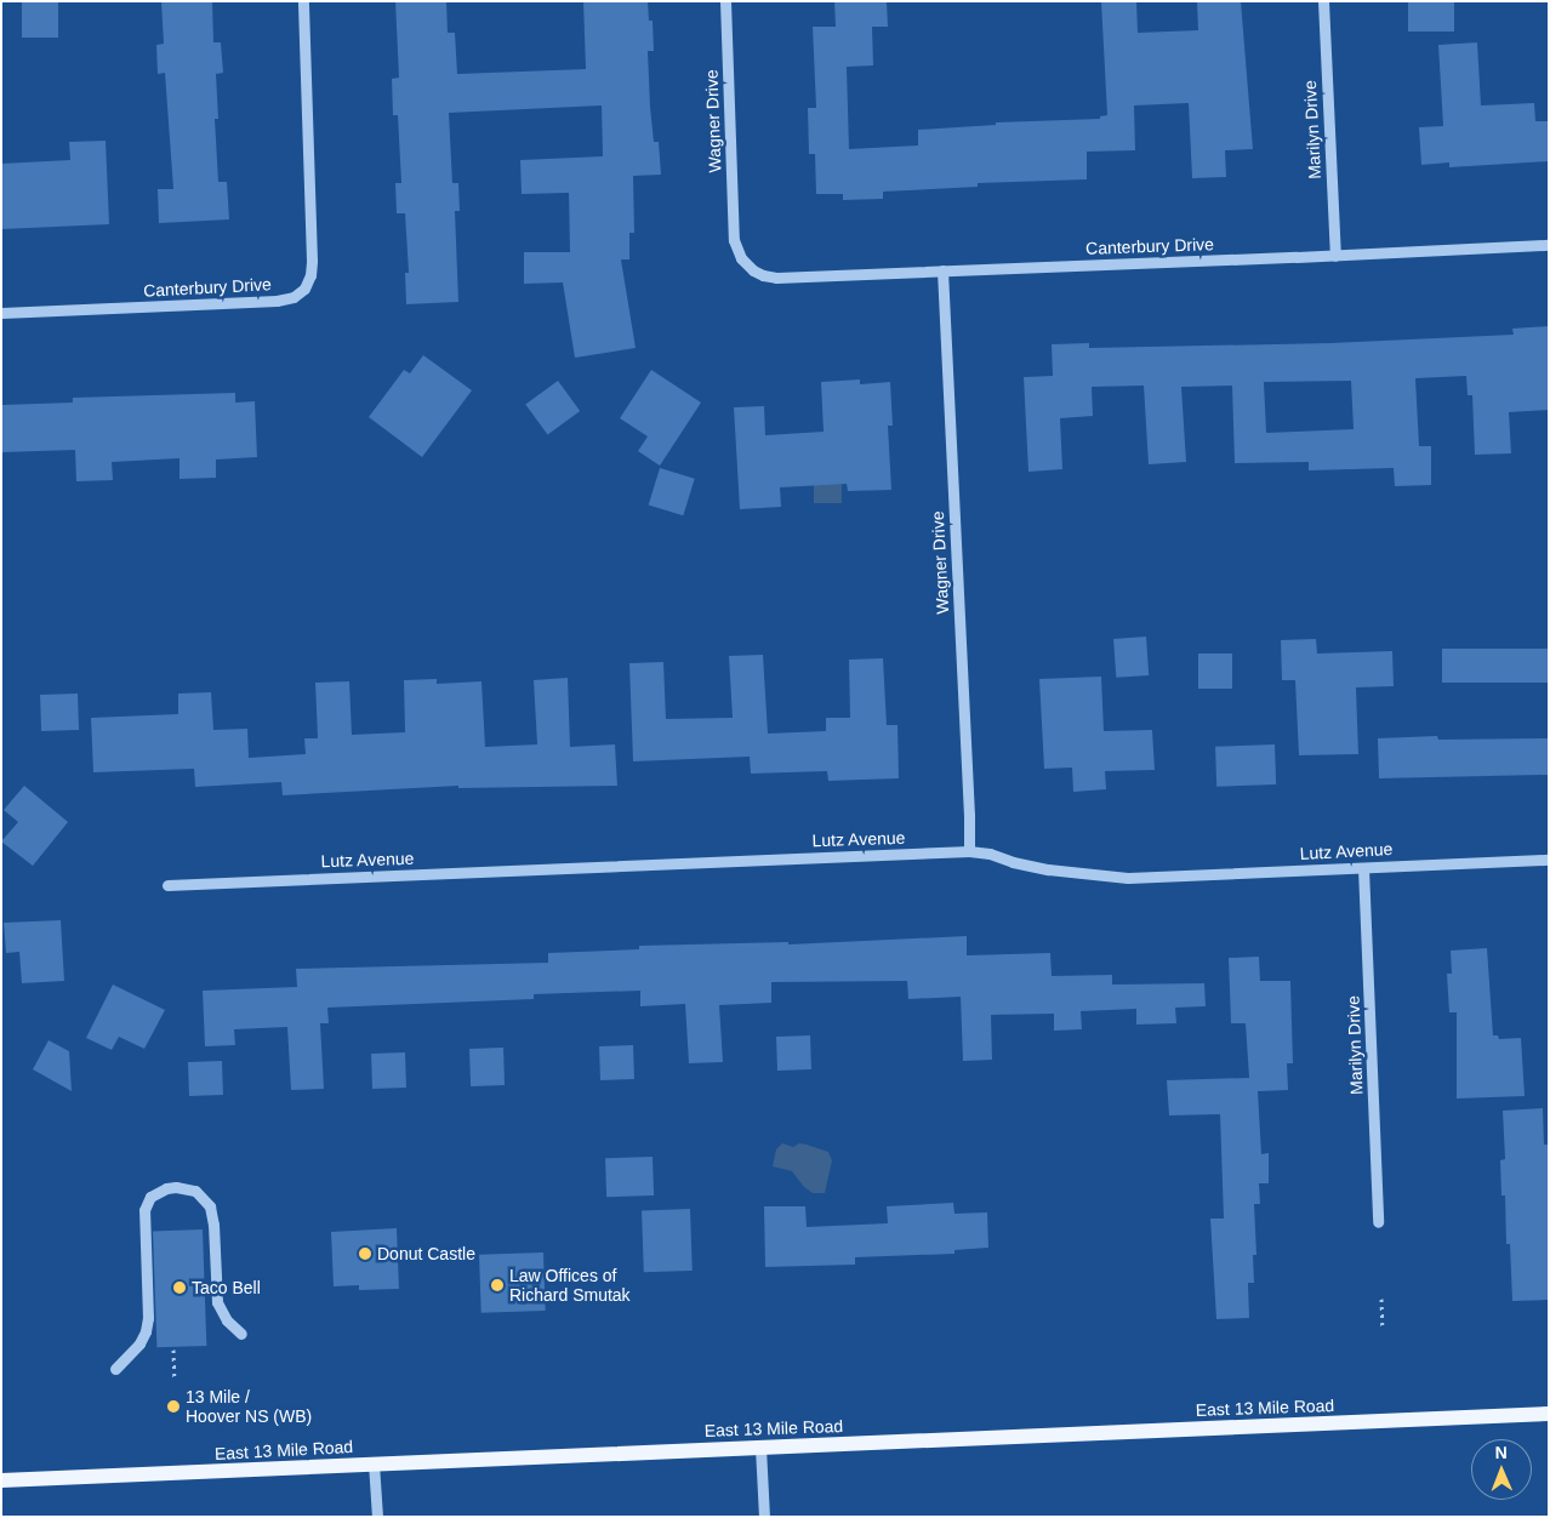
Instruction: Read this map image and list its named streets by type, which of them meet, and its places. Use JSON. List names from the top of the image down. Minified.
{"streets":{"main road":["East 13 Mile Road"],"street":["Wagner Drive","Marilyn Drive","Canterbury Drive","Lutz Avenue"]},"crossings":[["Wagner Drive","Canterbury Drive"],["Wagner Drive","Lutz Avenue"],["Marilyn Drive","Canterbury Drive"],["Marilyn Drive","Lutz Avenue"]],"places":["Donut Castle","Law Offices of Richard Smutak","Taco Bell","13 Mile / Hoover NS (WB)"],"north":"top"}
